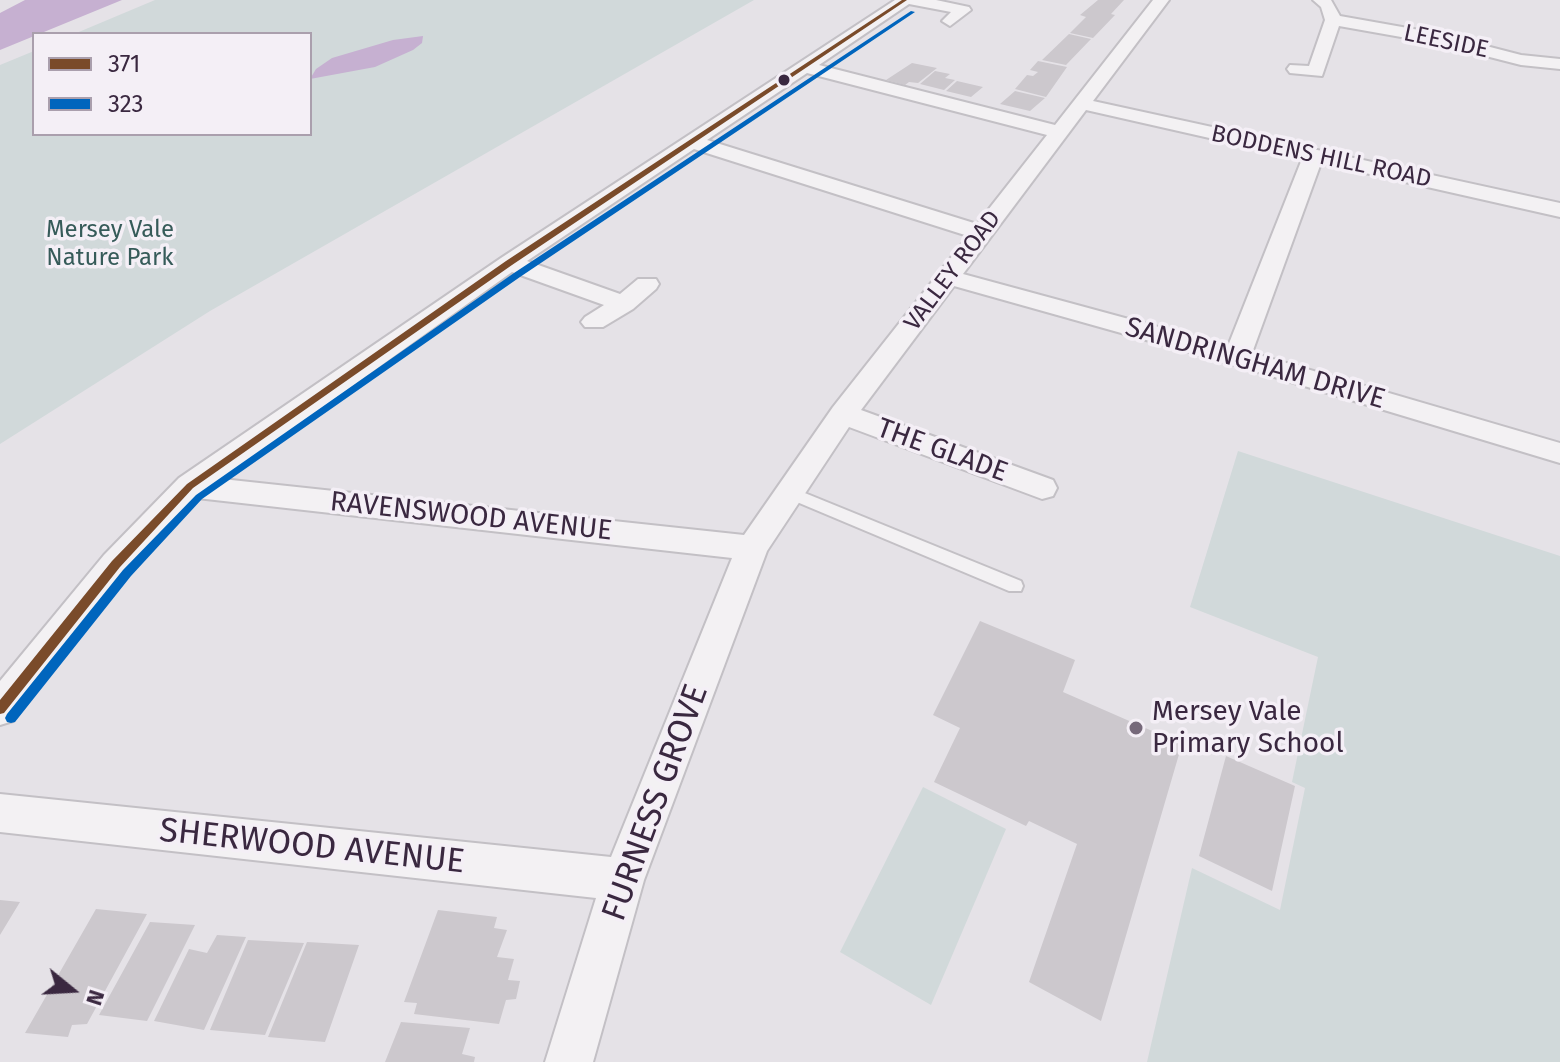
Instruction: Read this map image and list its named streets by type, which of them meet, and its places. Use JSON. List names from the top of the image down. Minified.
{"streets":{"street":["LEESIDE","BODDENS HILL ROAD","VALLEY ROAD","SANDRINGHAM DRIVE","THE GLADE","RAVENSWOOD AVENUE","FURNESS GROVE","SHERWOOD AVENUE"]},"crossings":[["BODDENS HILL ROAD","VALLEY ROAD"],["VALLEY ROAD","SANDRINGHAM DRIVE"],["VALLEY ROAD","THE GLADE"],["VALLEY ROAD","RAVENSWOOD AVENUE"],["VALLEY ROAD","FURNESS GROVE"],["RAVENSWOOD AVENUE","FURNESS GROVE"],["FURNESS GROVE","SHERWOOD AVENUE"]],"parks":["Mersey Vale Nature Park"],"places":["Mersey Vale Primary School"],"lines":["transit line 371","transit line 323"],"legend":["371","323"],"north":"right"}
